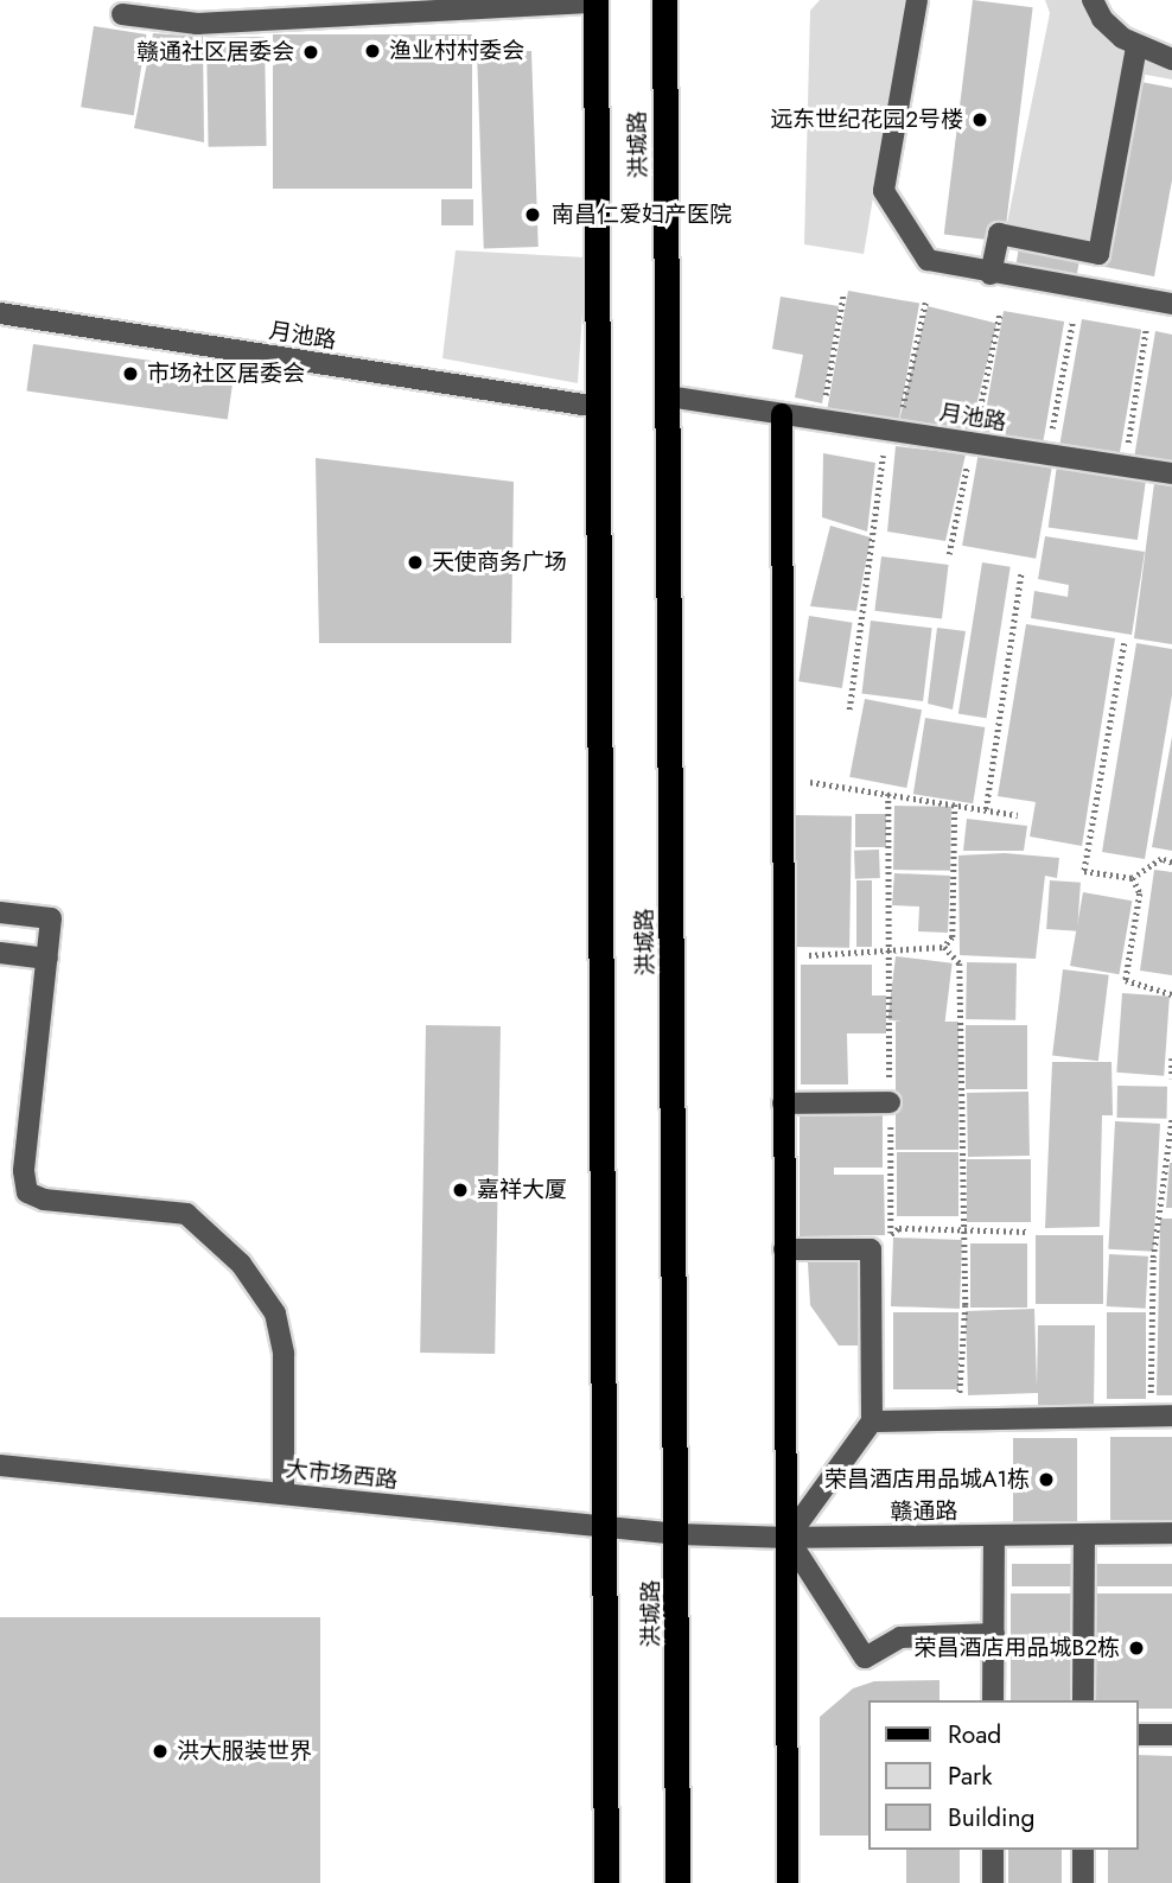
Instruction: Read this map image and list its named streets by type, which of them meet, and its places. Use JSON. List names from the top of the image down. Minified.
{"streets":{"highway":["洪城路"],"street":["月池路","大市场西路","赣通路"]},"crossings":[["洪城路","月池路"],["洪城路","大市场西路"],["洪城路","赣通路"],["大市场西路","赣通路"]],"places":["渔业村村委会","赣通社区居委会","远东世纪花园2号楼","南昌仁爱妇产医院","市场社区居委会","天使商务广场","嘉祥大厦","荣昌酒店用品城A1栋","荣昌酒店用品城B2栋","洪大服装世界"],"legend":["Road","Park","Building"]}
